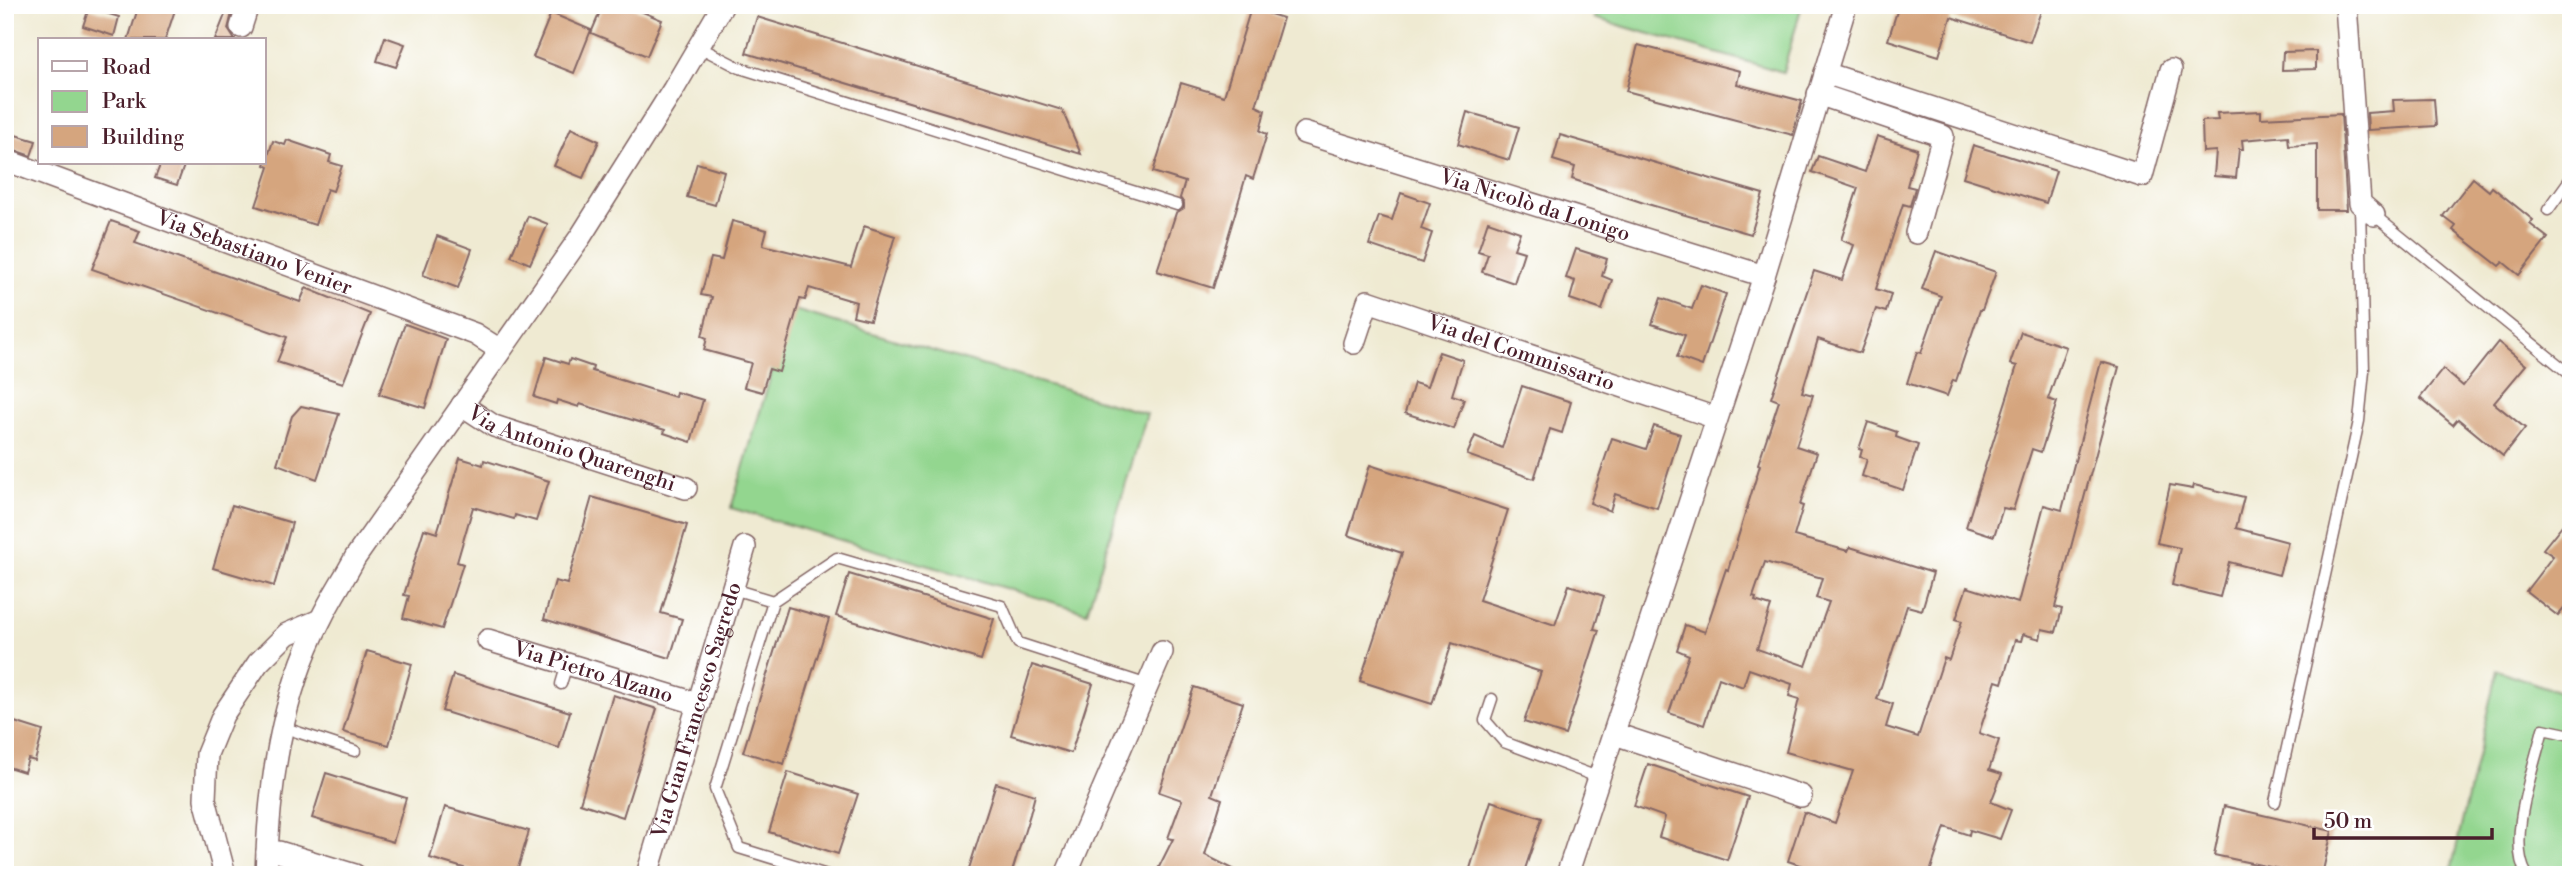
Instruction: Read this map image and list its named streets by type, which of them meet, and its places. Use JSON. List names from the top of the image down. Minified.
{"streets":{"street":["Via Nicolò da Lonigo","Via Sebastiano Venier","Via del Commissario","Via Antonio Quarenghi","Via Pietro Alzano","Via Gian Francesco Sagredo"]},"crossings":[["Via Pietro Alzano","Via Gian Francesco Sagredo"]],"legend":["Road","Park","Building"],"scale_bar":"50 m"}
